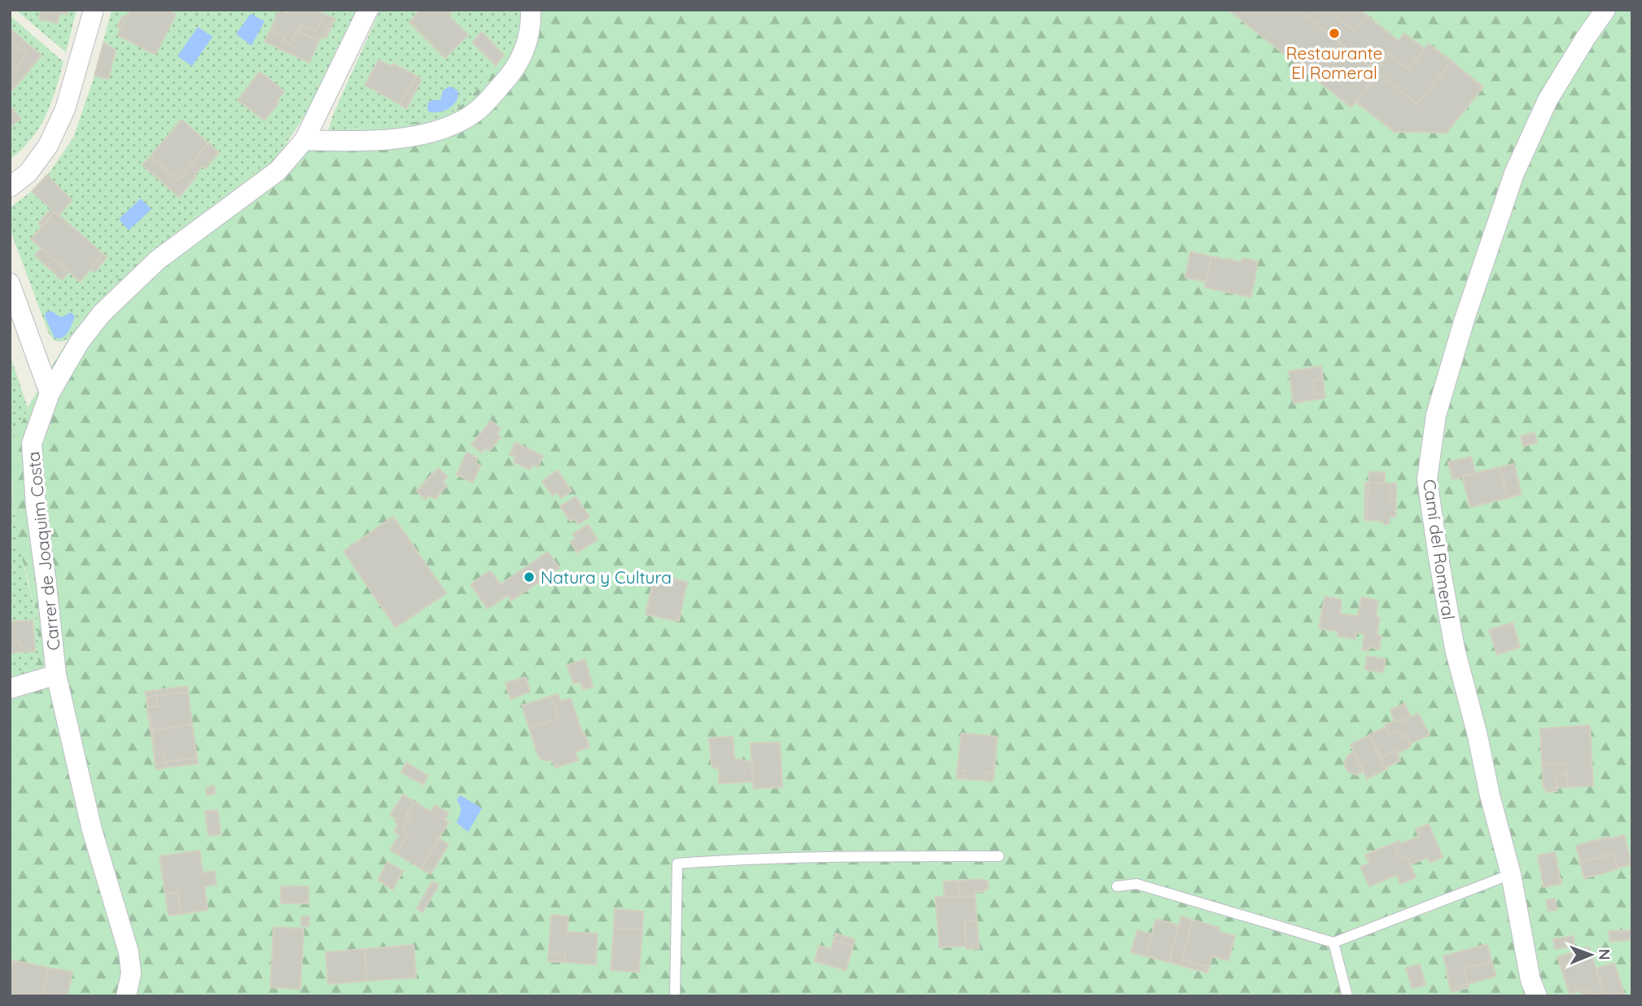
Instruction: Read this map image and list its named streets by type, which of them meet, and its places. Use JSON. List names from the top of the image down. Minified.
{"streets":{"street":["Camí del Romeral","Carrer de Joaquim Costa"]},"places":["Restaurante El Romeral","Natura y Cultura"],"north":"right"}
